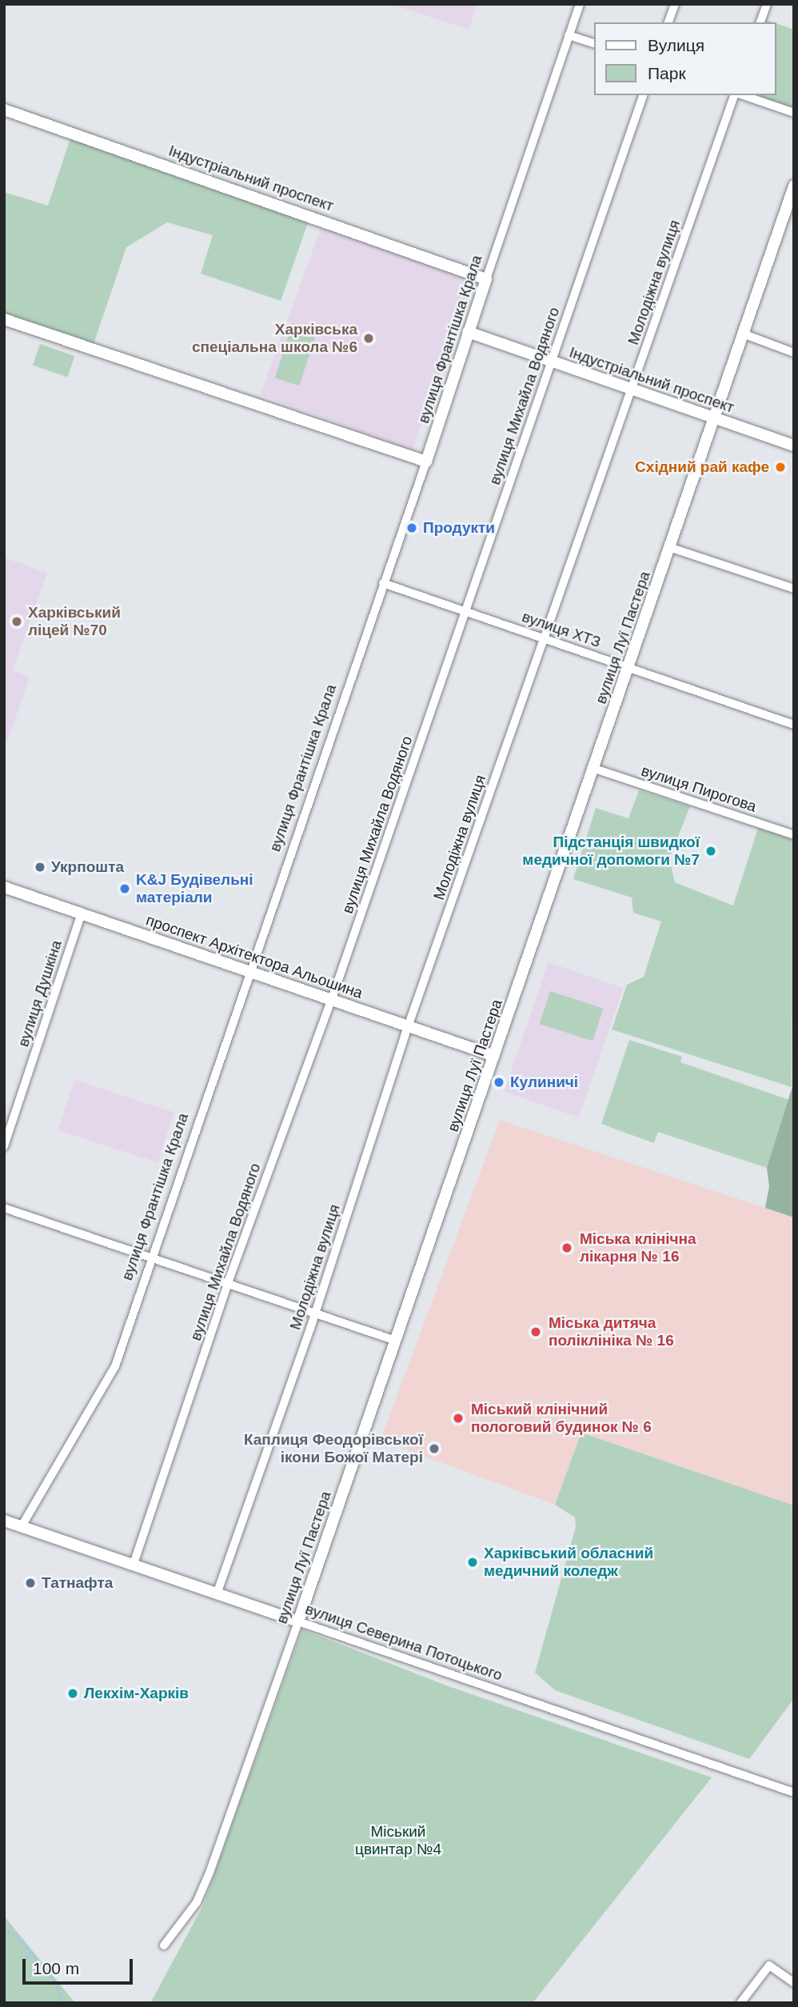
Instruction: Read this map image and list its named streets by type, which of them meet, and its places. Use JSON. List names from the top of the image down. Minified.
{"streets":{"street":["Індустріальний проспект","Молодіжна вулиця","вулиця Франтішка Крала","вулиця Михайла Водяного","вулиця ХТЗ","вулиця Луї Пастера","вулиця Пирогова","проспект Архітектора Альошина","вулиця Душкіна","вулиця Северина Потоцького"]},"crossings":[["Індустріальний проспект","Молодіжна вулиця"],["Індустріальний проспект","вулиця Франтішка Крала"],["Індустріальний проспект","вулиця Михайла Водяного"],["Індустріальний проспект","вулиця Луї Пастера"],["Молодіжна вулиця","вулиця ХТЗ"],["Молодіжна вулиця","проспект Архітектора Альошина"],["Молодіжна вулиця","вулиця Северина Потоцького"],["вулиця Франтішка Крала","вулиця ХТЗ"],["вулиця Франтішка Крала","проспект Архітектора Альошина"],["вулиця Франтішка Крала","вулиця Северина Потоцького"],["вулиця Михайла Водяного","вулиця ХТЗ"],["вулиця Михайла Водяного","проспект Архітектора Альошина"],["вулиця Михайла Водяного","вулиця Северина Потоцького"],["вулиця ХТЗ","вулиця Луї Пастера"],["вулиця Луї Пастера","вулиця Пирогова"],["вулиця Луї Пастера","проспект Архітектора Альошина"],["вулиця Луї Пастера","вулиця Северина Потоцького"],["проспект Архітектора Альошина","вулиця Душкіна"]],"parks":["Міський цвинтар №4"],"places":["Харківська спеціальна школа №6","Східний рай кафе","Продукти","Харківський ліцей №70","Підстанція швидкої медичної допомоги №7","Укрпошта","K&J Будівельні матеріали","Кулиничі","Міська клінічна лікарня № 16","Міська дитяча поліклініка № 16","Міський клінічний пологовий будинок № 6","Каплиця Феодорівської ікони Божої Матері","Харківський обласний медичний коледж","Татнафта","Лекхім-Харків"],"legend":["Вулиця","Парк"],"scale_bar":"100 m"}
